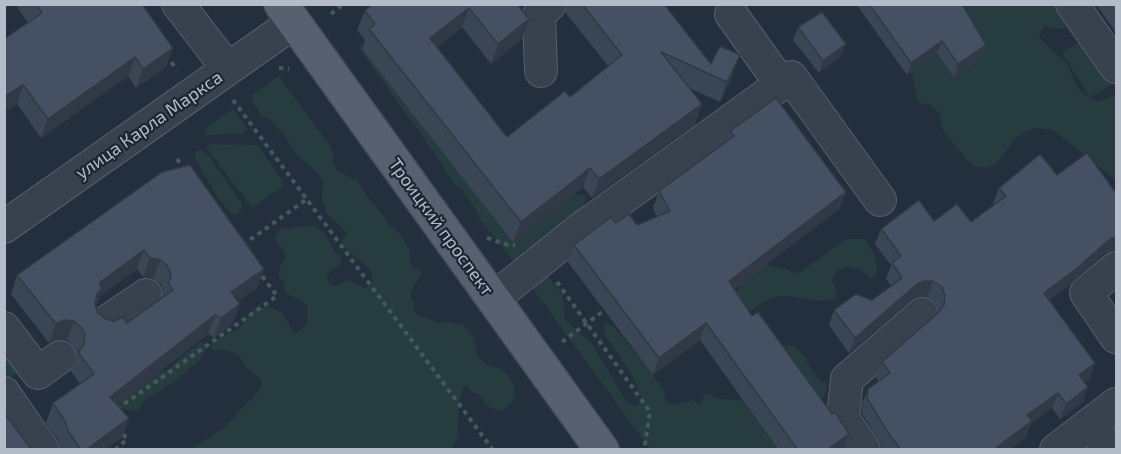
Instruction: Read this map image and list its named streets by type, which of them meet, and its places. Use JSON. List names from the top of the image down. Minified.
{"streets":{"main road":["Троицкий проспект"],"street":["улица Карла Маркса"]},"crossings":[["улица Карла Маркса","Троицкий проспект"]]}
